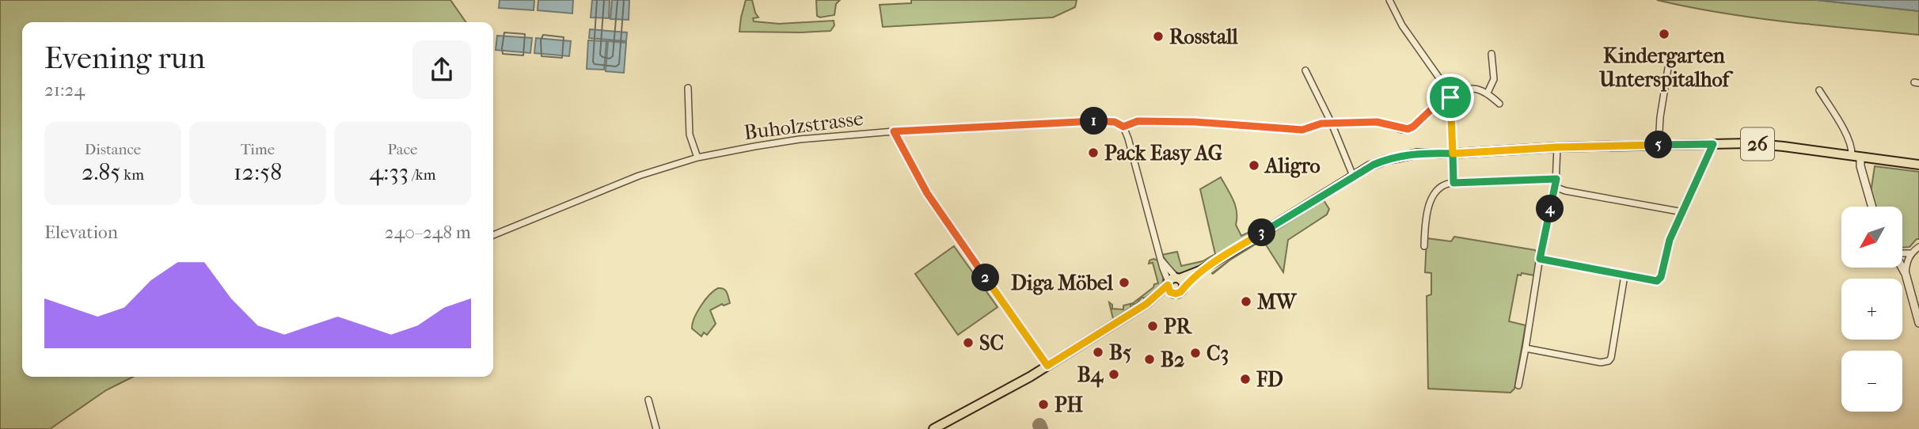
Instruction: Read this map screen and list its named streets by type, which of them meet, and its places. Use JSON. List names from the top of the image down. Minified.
{"streets":{"main road":["26"],"street":["Buholzstrasse"]},"places":["Kindergarten Unterspitalhof","Rosstall","Pack Easy AG","Aligro","Diga Möbel","MW","PR","SC","B5","C3","B2","B4","FD","PH"],"north":"bottom left","page":{"heading":["Evening run","21:24"],"pins":["1","5","4","3","2"],"stats":[["Distance","2.85 km"],["Time","12:58"],["Pace","4:33 /km"]],"map_buttons":["+","−"],"chart":["Elevation","240–248 m"]}}
